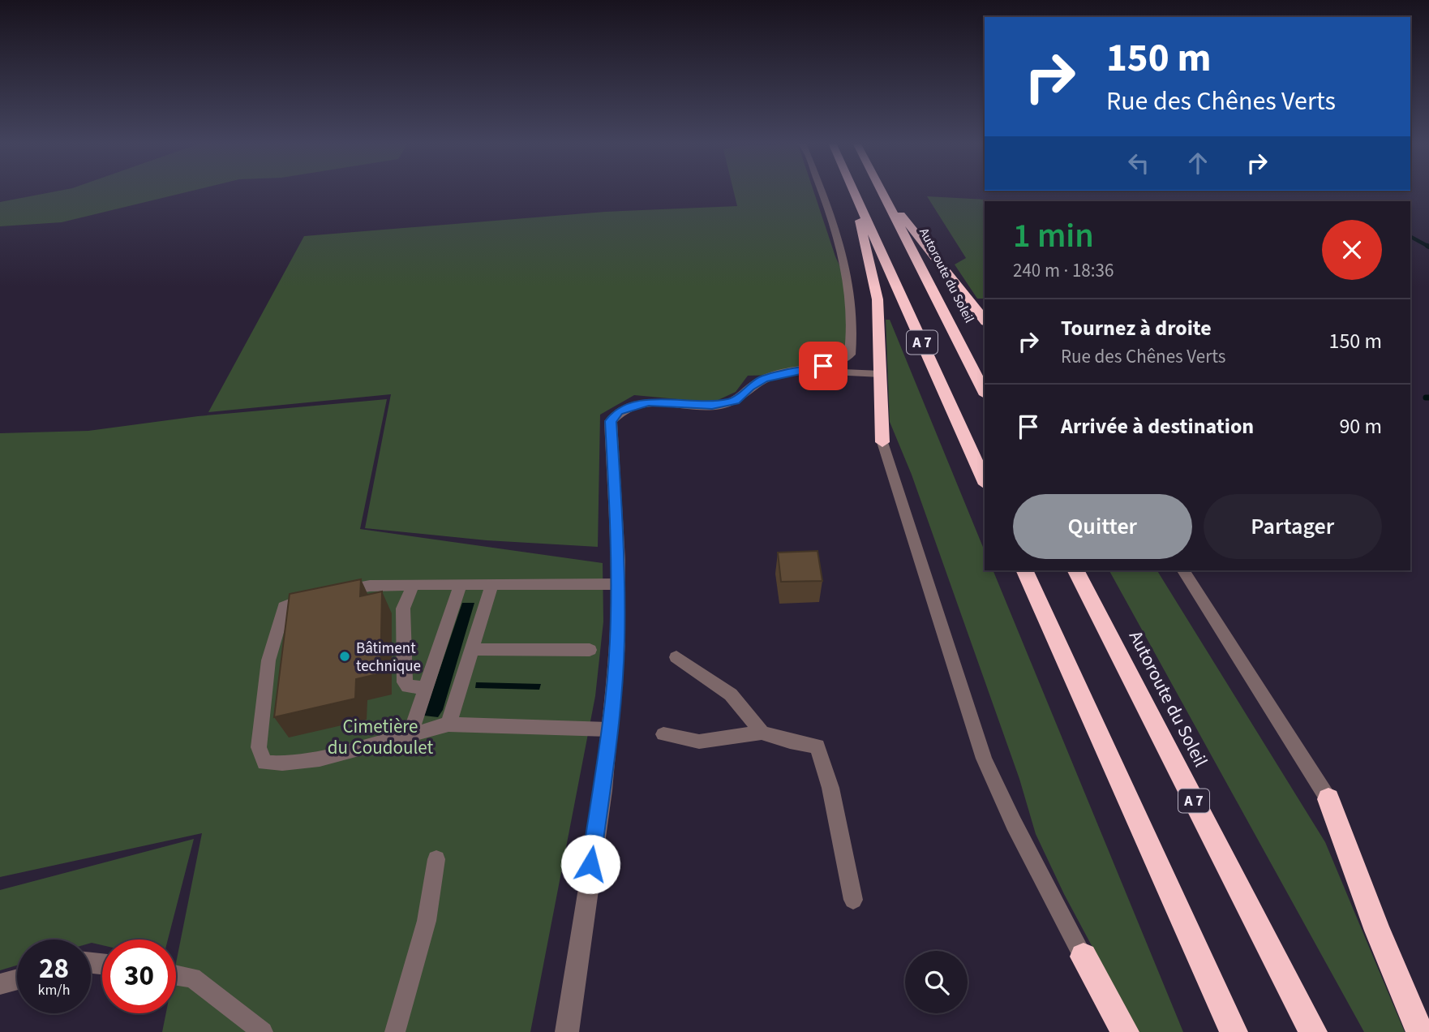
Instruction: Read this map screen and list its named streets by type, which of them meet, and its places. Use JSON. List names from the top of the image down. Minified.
{"streets":{"highway":["Autoroute du Soleil","A 7"]},"parks":["Cimetière du Coudoulet"],"places":["Bâtiment technique"],"page":{"turn":["150 m","Rue des Chênes Verts"],"heading":["1 min","240 m · 18:36"],"list":[{"name":"Tournez à droite","note":"Rue des Chênes Verts","value":"150 m"},{"name":"Arrivée à destination","value":"90 m"}],"buttons":["Quitter","Partager"],"speed":"28 km/h","limit":"30"}}
